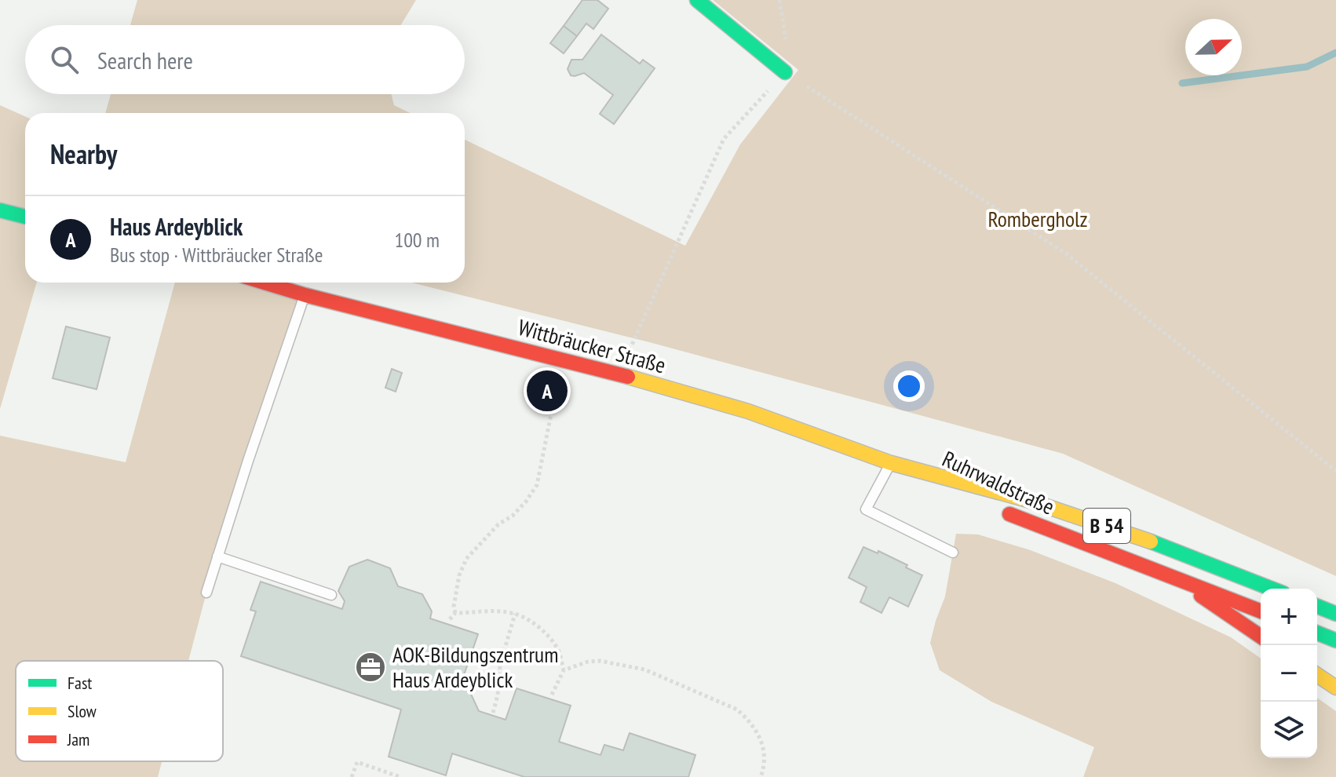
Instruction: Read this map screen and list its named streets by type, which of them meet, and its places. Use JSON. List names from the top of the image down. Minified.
{"streets":{"main road":["Wittbräucker Straße","Ruhrwaldstraße","B 54"]},"crossings":[["Wittbräucker Straße","Ruhrwaldstraße"]],"parks":["Rombergholz"],"places":{"office":["AOK-Bildungszentrum Haus Ardeyblick"]},"legend":["Fast","Slow","Jam"],"north":"right","page":{"search":"Search here","heading":"Nearby","list":[{"mark":"A","name":"Haus Ardeyblick","note":"Bus stop · Wittbräucker Straße","value":"100 m"}],"pins":"A","map_buttons":["+","−"]}}
